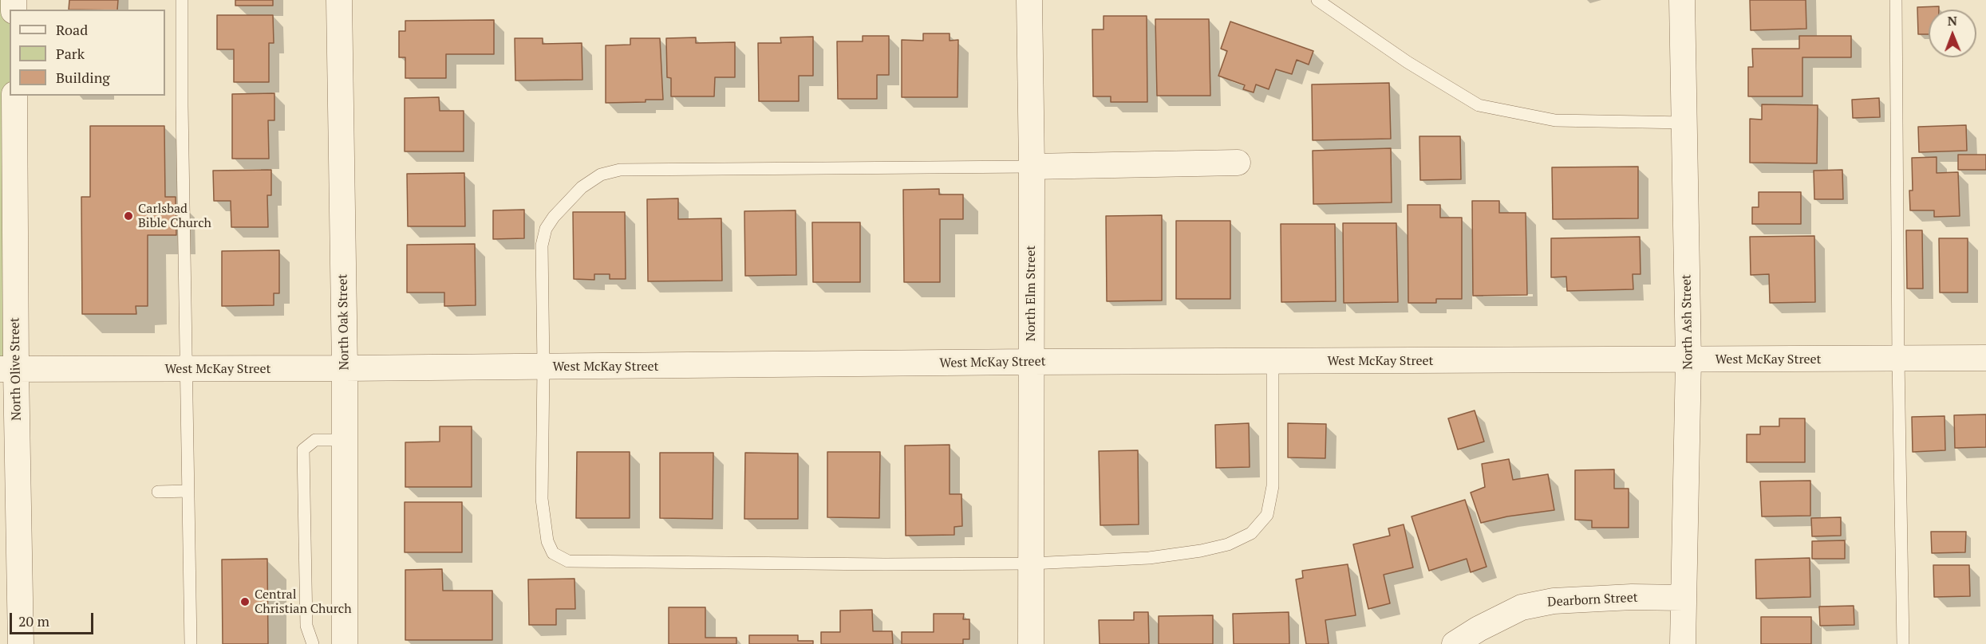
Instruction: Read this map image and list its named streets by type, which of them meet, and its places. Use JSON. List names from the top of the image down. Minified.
{"streets":{"street":["North Elm Street","North Oak Street","North Ash Street","West McKay Street","North Olive Street","Dearborn Street"]},"crossings":[["North Elm Street","West McKay Street"],["North Oak Street","West McKay Street"],["North Ash Street","West McKay Street"],["North Ash Street","Dearborn Street"],["West McKay Street","North Olive Street"]],"places":["Carlsbad Bible Church","Central Christian Church"],"legend":["Road","Park","Building"],"scale_bar":"20 m","north":"top"}
